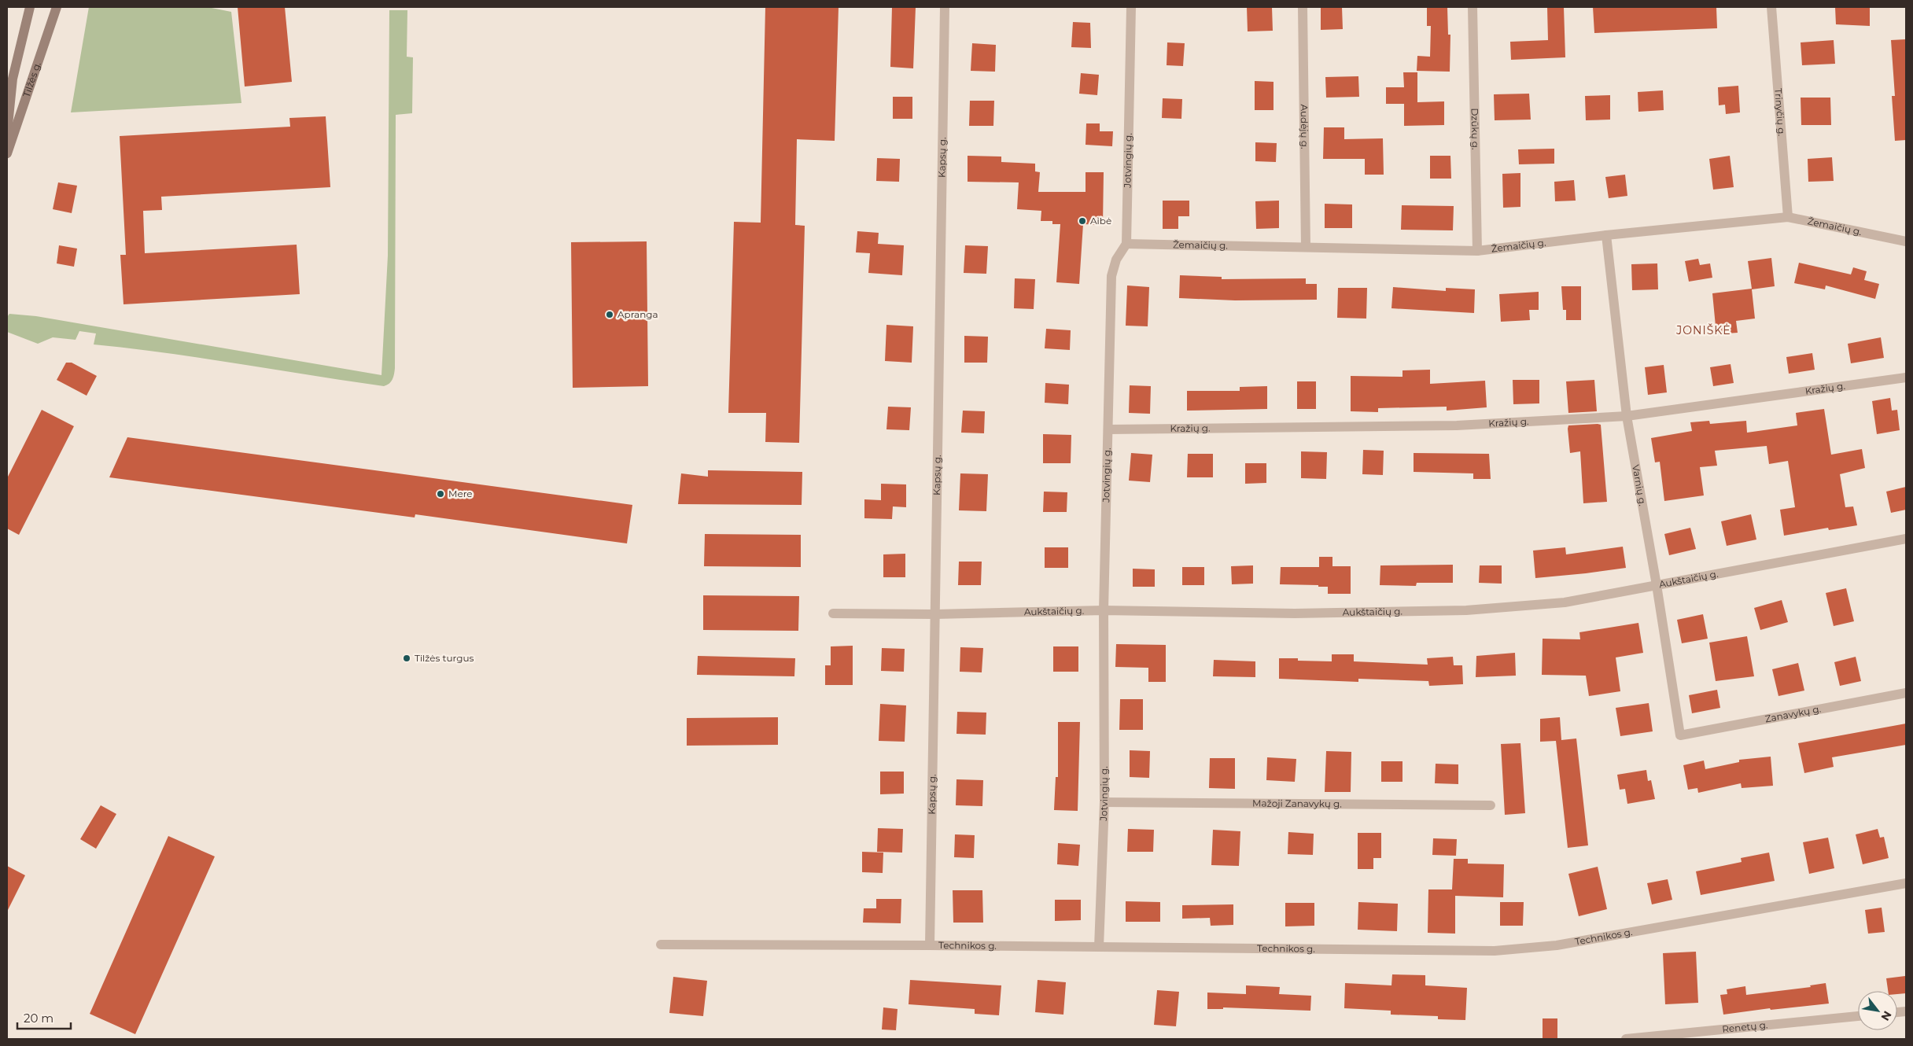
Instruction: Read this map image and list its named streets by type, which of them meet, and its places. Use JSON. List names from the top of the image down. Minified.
{"streets":{"main road":["Tilžės g."],"street":["Trinyčių g.","Audėjų g.","Dzūkų g.","Kapsų g.","Jotvingių g.","Žemaičių g.","Kražių g.","Varnių g.","Aukštaičių g.","Zanavykų g.","Mažoji Zanavykų g.","Technikos g.","Renetų g."]},"crossings":[["Trinyčių g.","Žemaičių g."],["Audėjų g.","Žemaičių g."],["Dzūkų g.","Žemaičių g."],["Kapsų g.","Aukštaičių g."],["Kapsų g.","Technikos g."],["Jotvingių g.","Žemaičių g."],["Jotvingių g.","Kražių g."],["Jotvingių g.","Aukštaičių g."],["Jotvingių g.","Mažoji Zanavykų g."],["Jotvingių g.","Technikos g."],["Žemaičių g.","Varnių g."],["Kražių g.","Varnių g."],["Varnių g.","Aukštaičių g."],["Varnių g.","Zanavykų g."]],"districts":["JONIŠKĖ"],"places":["Aibė","Apranga","Mere","Tilžės turgus"],"scale_bar":"20 m","north":"bottom right"}
